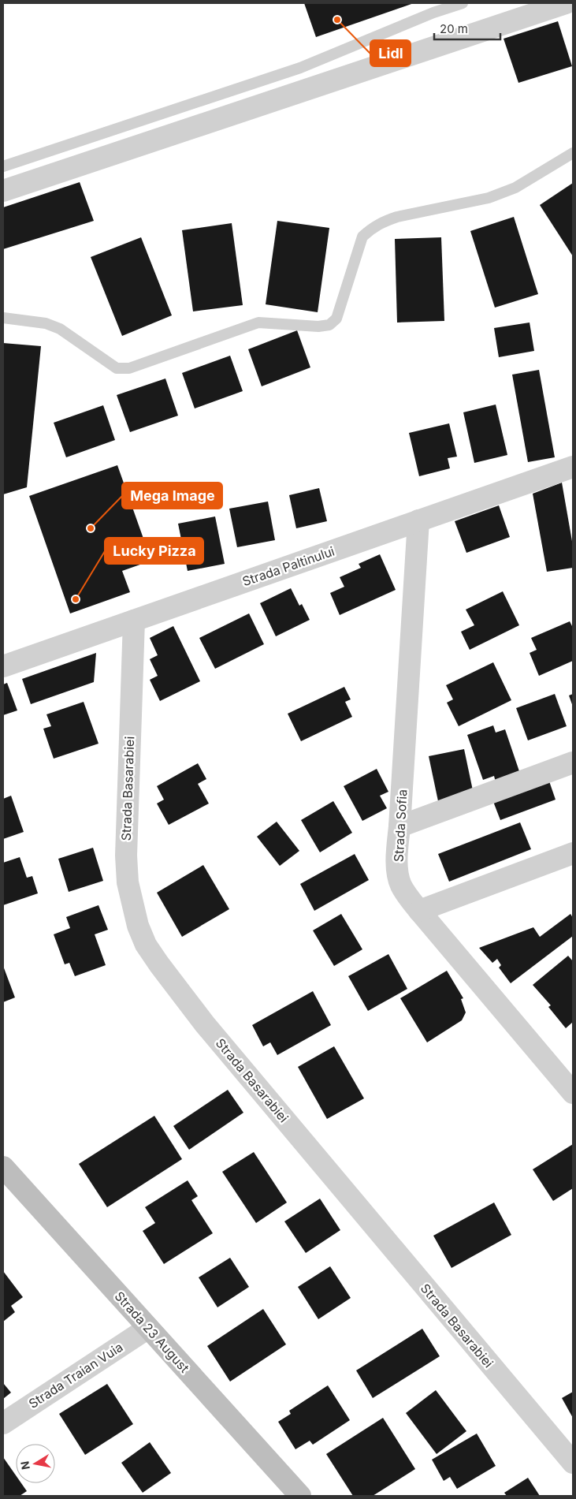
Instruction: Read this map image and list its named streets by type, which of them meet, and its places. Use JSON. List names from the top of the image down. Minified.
{"streets":{"main road":["Strada 23 August"],"street":["Strada Paltinului","Strada Basarabiei","Strada Sofia","Strada Traian Vuia"]},"crossings":[["Strada Paltinului","Strada Basarabiei"],["Strada Paltinului","Strada Sofia"],["Strada 23 August","Strada Traian Vuia"]],"places":["Lidl","Mega Image","Lucky Pizza"],"scale_bar":"20 m","north":"left"}
